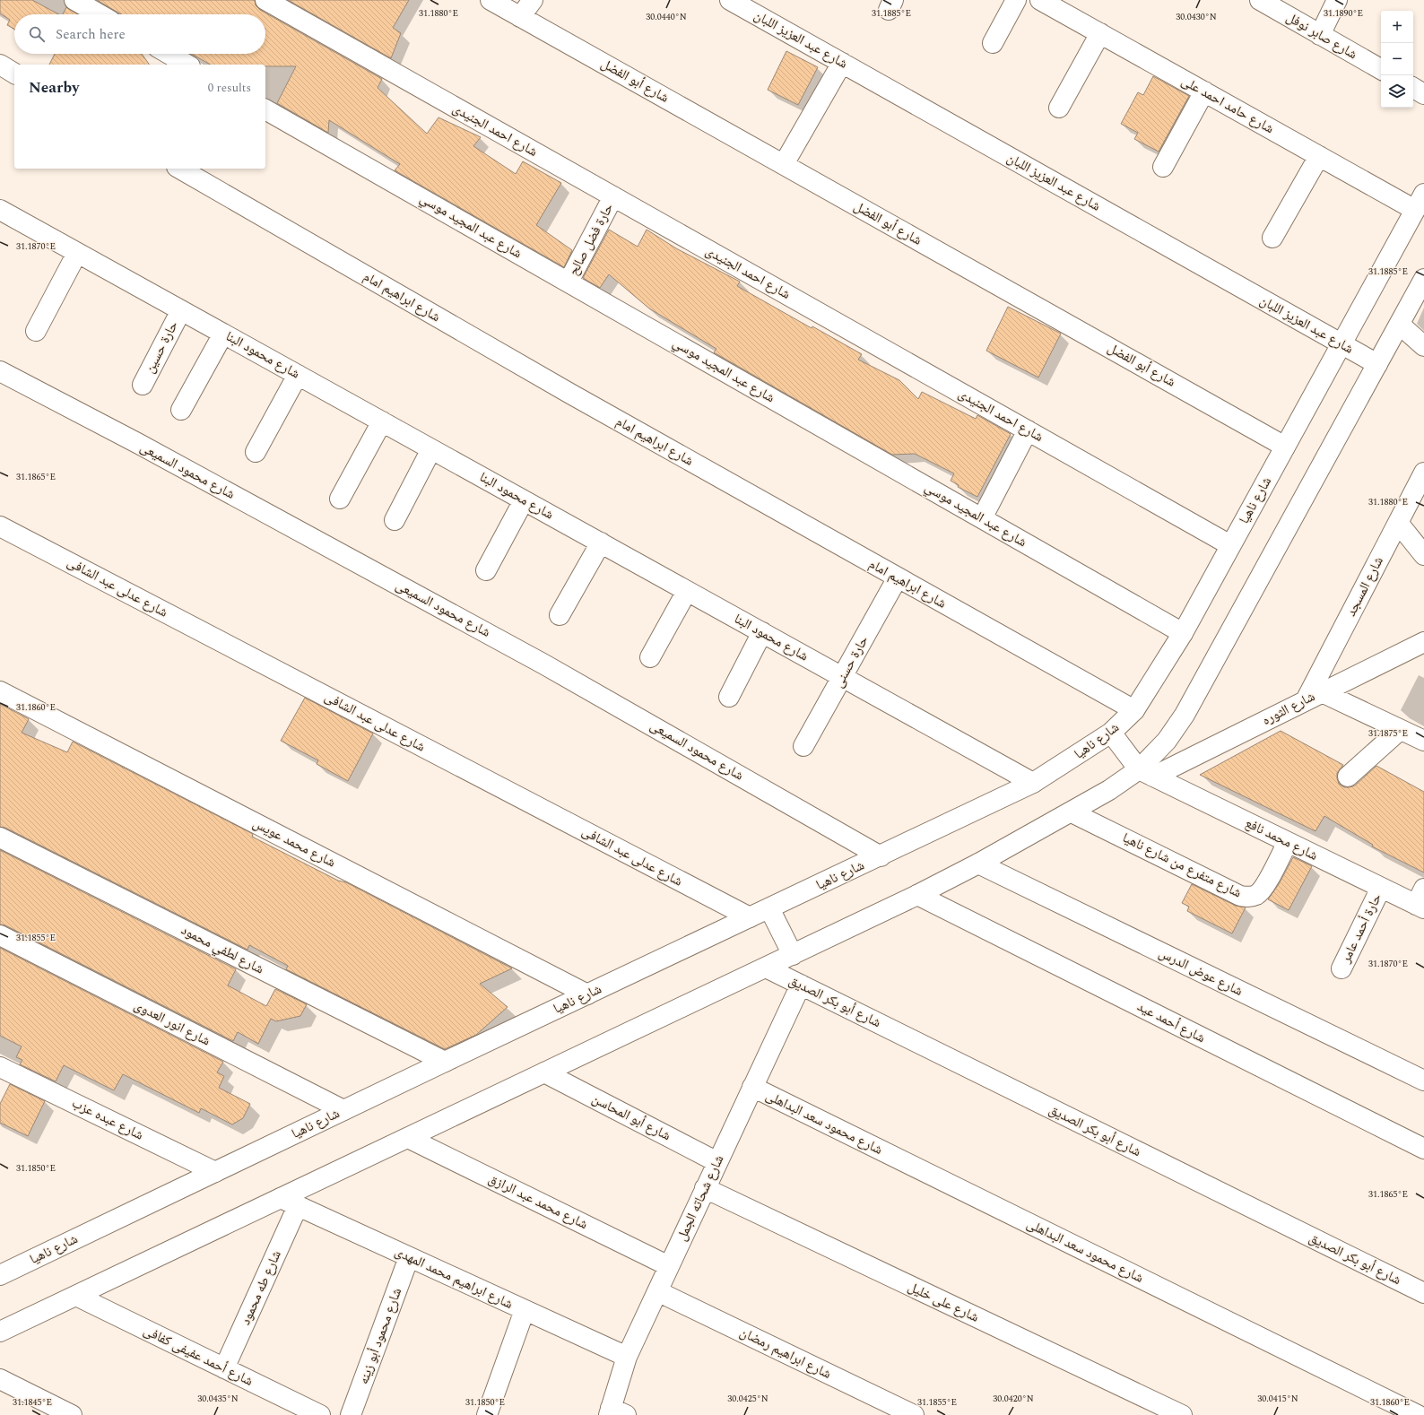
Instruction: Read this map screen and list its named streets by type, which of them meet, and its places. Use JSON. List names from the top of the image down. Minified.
{"streets":{"street":["شارع صابر نوفل","شارع عبد العزيز اللبان","شارع أبو الفضل","شارع حامد احمد على","شارع احمد الجنيدى","شارع عبد المجيد موسي","حارة فضل صالح","شارع ابراهيم امام","حارة حسين","شارع محمود البنا","شارع محمود السميعى","شارع ناهيا","شارع المسجد","شارع عدلى عبد الشافى","حارة حسنى","شارع الثوره","شارع محمد نافع","شارع محمد عويس","شارع متفرع من شارع ناهيا","حارة أحمد عامر","شارع لطفي محمود","شارع عوض الدرس","شارع أبو بكر الصديق","شارع أحمد عيد","شارع انور العدوى","شارع أبو المحاسن","شارع عبده عزب","شارع محمود سعد البداهلى","شارع شحاته الجمل","شارع محمد عبد الرازق","شارع ابراهيم محمد المهدى","شارع طه محمود","شارع على خليل","شارع محمود أبو زينه","شارع ابراهيم رمضان","شارع أحمد عفيفى كفافى"]},"crossings":[["شارع عبد العزيز اللبان","شارع ناهيا"],["شارع أبو الفضل","شارع ناهيا"],["شارع حامد احمد على","شارع ناهيا"],["شارع احمد الجنيدى","حارة فضل صالح"],["شارع احمد الجنيدى","شارع ناهيا"],["شارع عبد المجيد موسي","حارة فضل صالح"],["شارع عبد المجيد موسي","شارع ناهيا"],["شارع ابراهيم امام","شارع ناهيا"],["شارع ابراهيم امام","حارة حسنى"],["حارة حسين","شارع محمود البنا"],["شارع محمود البنا","شارع ناهيا"],["شارع محمود البنا","حارة حسنى"],["شارع محمود السميعى","شارع ناهيا"],["شارع ناهيا","شارع عدلى عبد الشافى"],["شارع ناهيا","شارع محمد عويس"],["شارع ناهيا","شارع لطفي محمود"],["شارع ناهيا","شارع انور العدوى"],["شارع ناهيا","شارع عبده عزب"],["شارع المسجد","شارع الثوره"],["شارع الثوره","شارع محمد نافع"],["شارع محمد نافع","شارع متفرع من شارع ناهيا"],["شارع محمد نافع","حارة أحمد عامر"],["شارع أبو بكر الصديق","شارع شحاته الجمل"],["شارع أبو المحاسن","شارع شحاته الجمل"],["شارع محمود سعد البداهلى","شارع شحاته الجمل"],["شارع شحاته الجمل","شارع محمد عبد الرازق"],["شارع شحاته الجمل","شارع ابراهيم محمد المهدى"],["شارع شحاته الجمل","شارع على خليل"],["شارع شحاته الجمل","شارع ابراهيم رمضان"],["شارع ابراهيم محمد المهدى","شارع طه محمود"],["شارع ابراهيم محمد المهدى","شارع محمود أبو زينه"],["شارع طه محمود","شارع أحمد عفيفى كفافى"]],"page":{"map_buttons":["+","−"],"search":"Search here","heading":["Nearby","0 results"]},"coordinates":["31.1880°E","31.1885°E","31.1890°E","30.0440°N","30.0430°N","31.1870°E","31.1865°E","31.1860°E","31.1875°E","31.1855°E","31.1850°E","30.0435°N","30.0425°N","30.0420°N","30.0415°N","31.1845°E"]}
